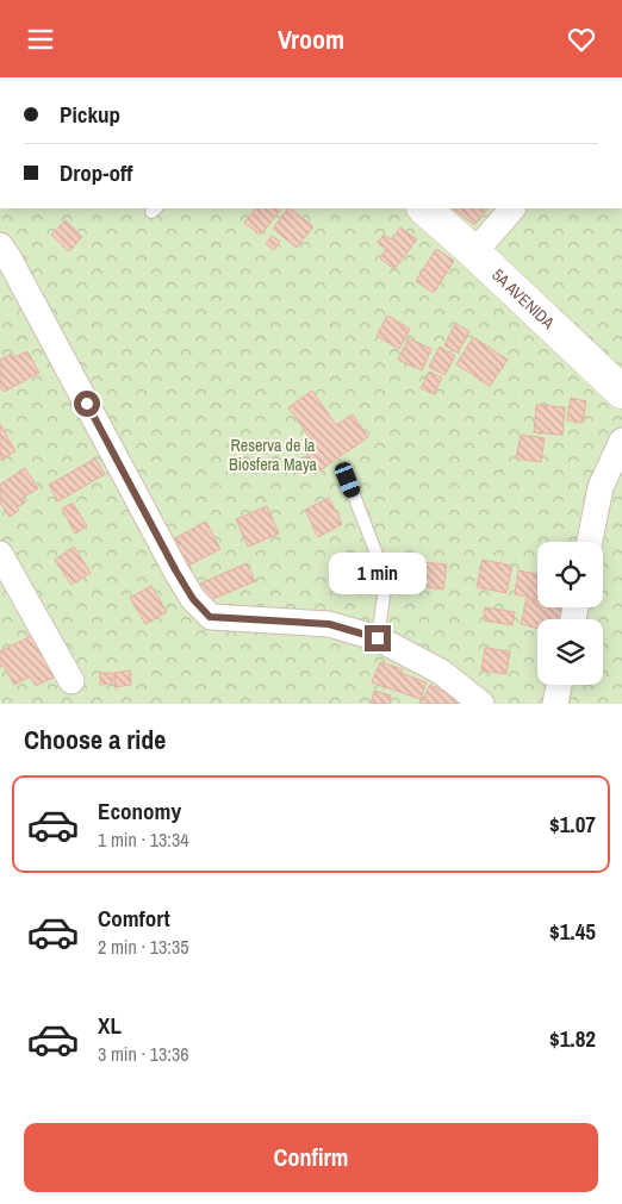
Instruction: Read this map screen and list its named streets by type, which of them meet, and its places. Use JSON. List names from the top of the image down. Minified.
{"streets":{"street":["5A AVENIDA"]},"parks":["Reserva de la Biosfera Maya"],"page":{"header":"Vroom","banner":["Pickup","Drop-off"],"bubble":"1 min","heading":"Choose a ride","list":[{"name":"Economy","note":"1 min · 13:34","value":"$1.07"},{"name":"Comfort","note":"2 min · 13:35","value":"$1.45"},{"name":"XL","note":"3 min · 13:36","value":"$1.82"}],"buttons":"Confirm"}}
